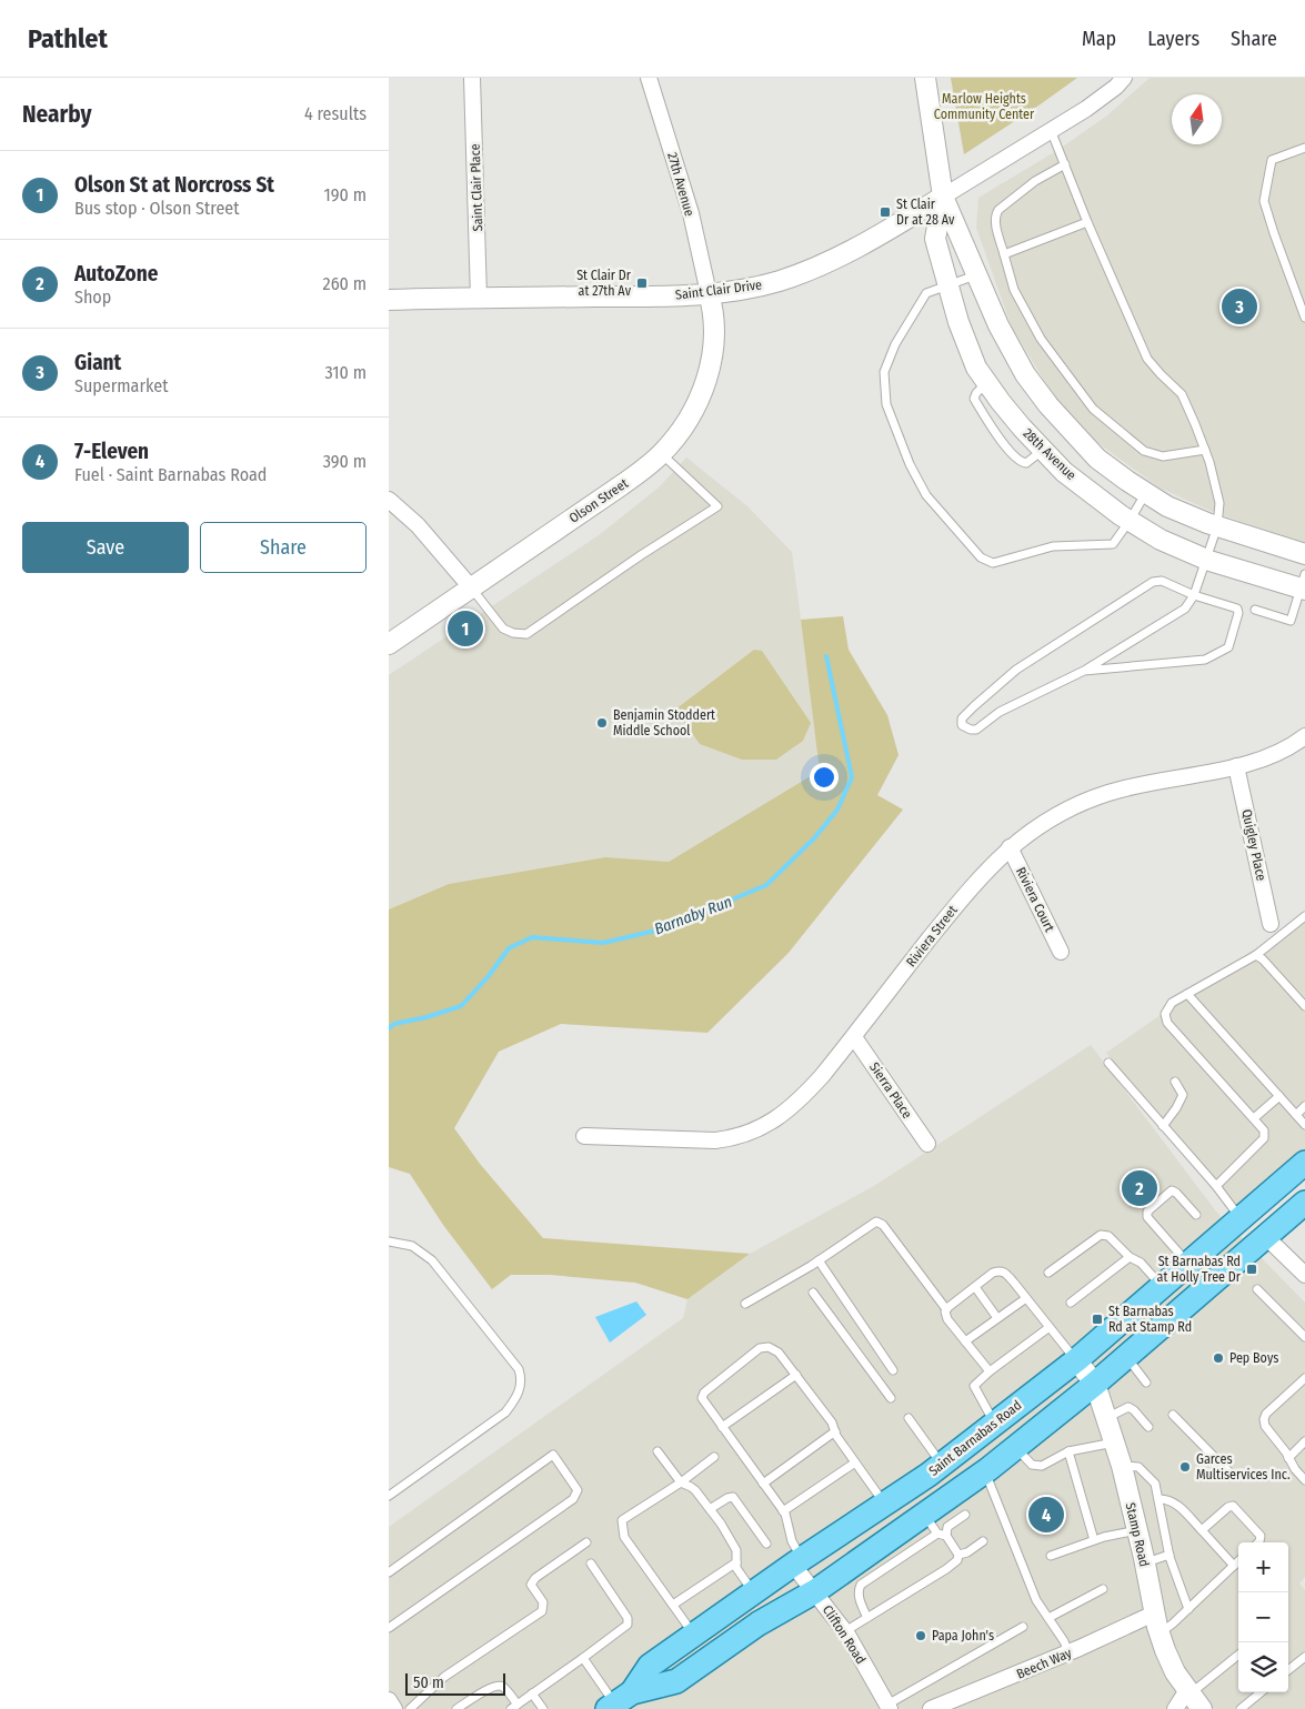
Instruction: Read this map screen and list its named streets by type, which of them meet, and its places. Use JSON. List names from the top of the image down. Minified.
{"streets":{"main road":["Saint Barnabas Road"],"street":["27th Avenue","Saint Clair Place","Saint Clair Drive","28th Avenue","Olson Street","Quigley Place","Riviera Court","Riviera Street","Sierra Place","Stamp Road","Clifton Road","Beech Way"]},"crossings":[["27th Avenue","Saint Clair Drive"],["27th Avenue","Olson Street"],["Saint Clair Place","Saint Clair Drive"],["Saint Clair Drive","28th Avenue"],["Saint Clair Drive","Olson Street"],["Quigley Place","Riviera Street"],["Riviera Court","Riviera Street"],["Riviera Street","Sierra Place"],["Saint Barnabas Road","Stamp Road"],["Saint Barnabas Road","Clifton Road"],["Stamp Road","Beech Way"]],"water":["Barnaby Run"],"parks":["Marlow Heights Community Center"],"places":{"transit":["St Clair Dr at 28 Av","St Clair Dr at 27th Av","St Barnabas Rd at Holly Tree Dr","St Barnabas Rd at Stamp Rd"],"other":["Benjamin Stoddert Middle School","Pep Boys","Garces Multiservices Inc.","Papa John's"]},"scale_bar":"50 m","north":"top","page":{"header":"Pathlet","nav":["Map","Layers","Share"],"heading":["Nearby","4 results"],"list":[{"mark":"1","name":"Olson St at Norcross St","note":"Bus stop · Olson Street","value":"190 m"},{"mark":"2","name":"AutoZone","note":"Shop","value":"260 m"},{"mark":"3","name":"Giant","note":"Supermarket","value":"310 m"},{"mark":"4","name":"7-Eleven","note":"Fuel · Saint Barnabas Road","value":"390 m"}],"pins":["3","1","2","4"],"buttons":["Save","Share"],"map_buttons":["+","−"],"scale":"50 m"}}
